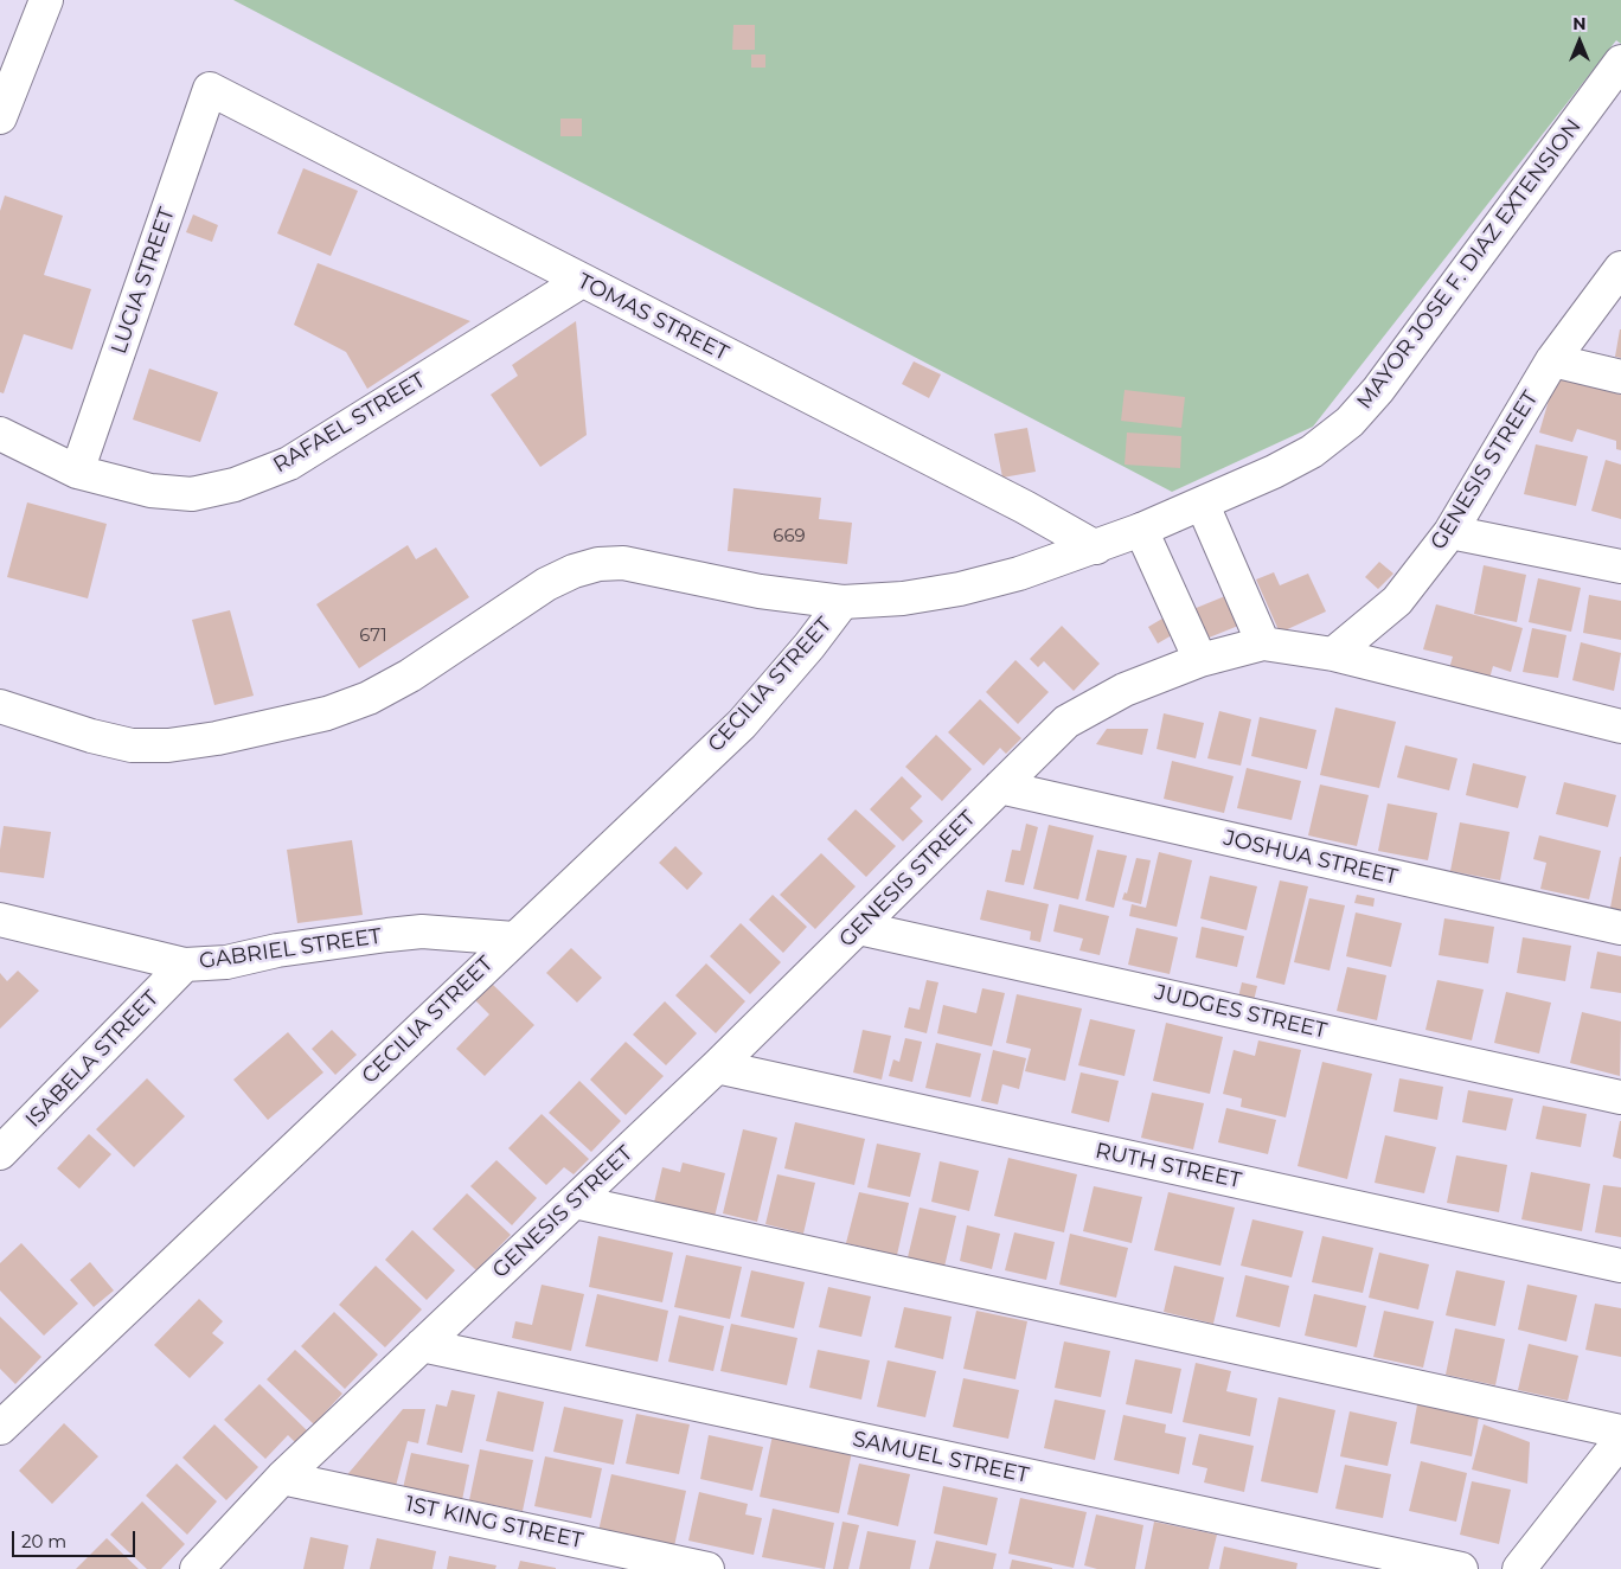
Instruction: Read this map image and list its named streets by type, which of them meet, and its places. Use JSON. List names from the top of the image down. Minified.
{"streets":{"street":["MAYOR JOSE F. DIAZ EXTENSION","LUCIA STREET","TOMAS STREET","RAFAEL STREET","GENESIS STREET","CECILIA STREET","JOSHUA STREET","GABRIEL STREET","JUDGES STREET","ISABELA STREET","RUTH STREET","SAMUEL STREET","1ST KING STREET"]},"crossings":[["MAYOR JOSE F. DIAZ EXTENSION","TOMAS STREET"],["MAYOR JOSE F. DIAZ EXTENSION","CECILIA STREET"],["LUCIA STREET","TOMAS STREET"],["LUCIA STREET","RAFAEL STREET"],["TOMAS STREET","RAFAEL STREET"],["GENESIS STREET","JOSHUA STREET"],["GENESIS STREET","JUDGES STREET"],["GENESIS STREET","RUTH STREET"],["GENESIS STREET","SAMUEL STREET"],["GENESIS STREET","1ST KING STREET"],["CECILIA STREET","GABRIEL STREET"],["GABRIEL STREET","ISABELA STREET"]],"house_numbers":["669","671"],"scale_bar":"20 m","north":"top"}
